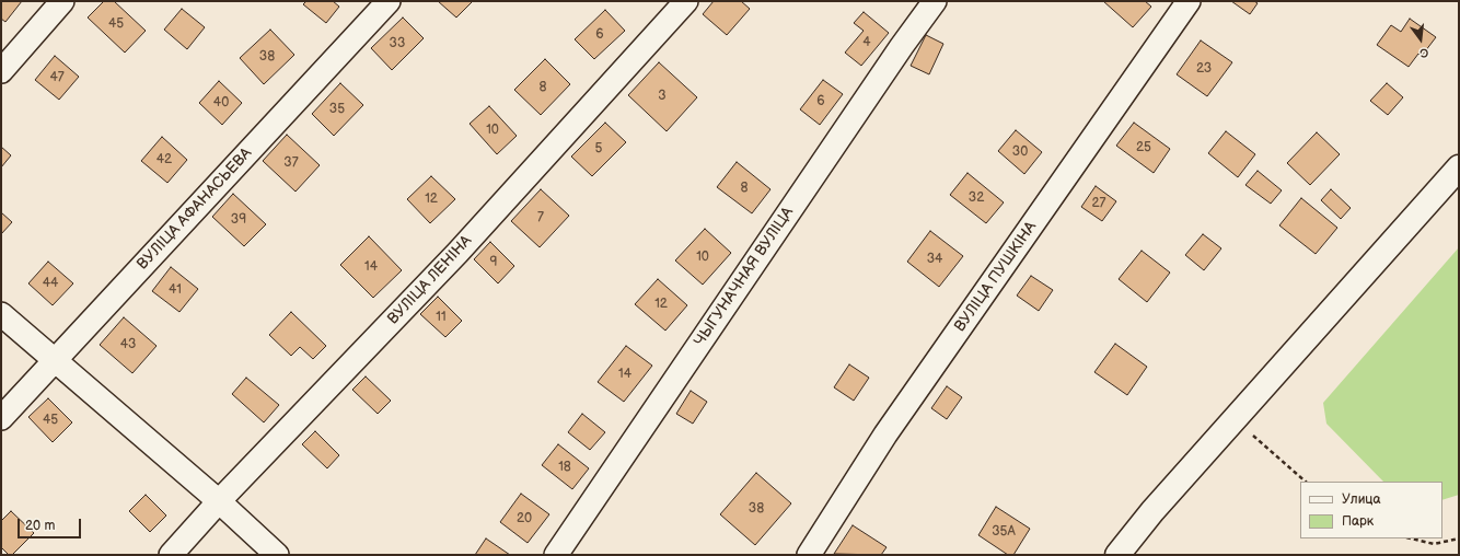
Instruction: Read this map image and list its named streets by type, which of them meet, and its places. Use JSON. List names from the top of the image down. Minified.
{"streets":{"street":["ВУЛІЦА АФАНАСЬЕВА","ЧЫГУНАЧНАЯ ВУЛІЦА","ВУЛІЦА ПУШКІНА","ВУЛІЦА ЛЕНІНА"]},"house_numbers":["45","6","4","33","38","23","47","8","3","6","40","35","10","25","5","30","42","37","8","32","12","27","7","39","10","34","9","14","44","41","12","11","43","14","45","18","38","20","35А"],"legend":["Улица","Парк"],"scale_bar":"20 m","north":"bottom"}
